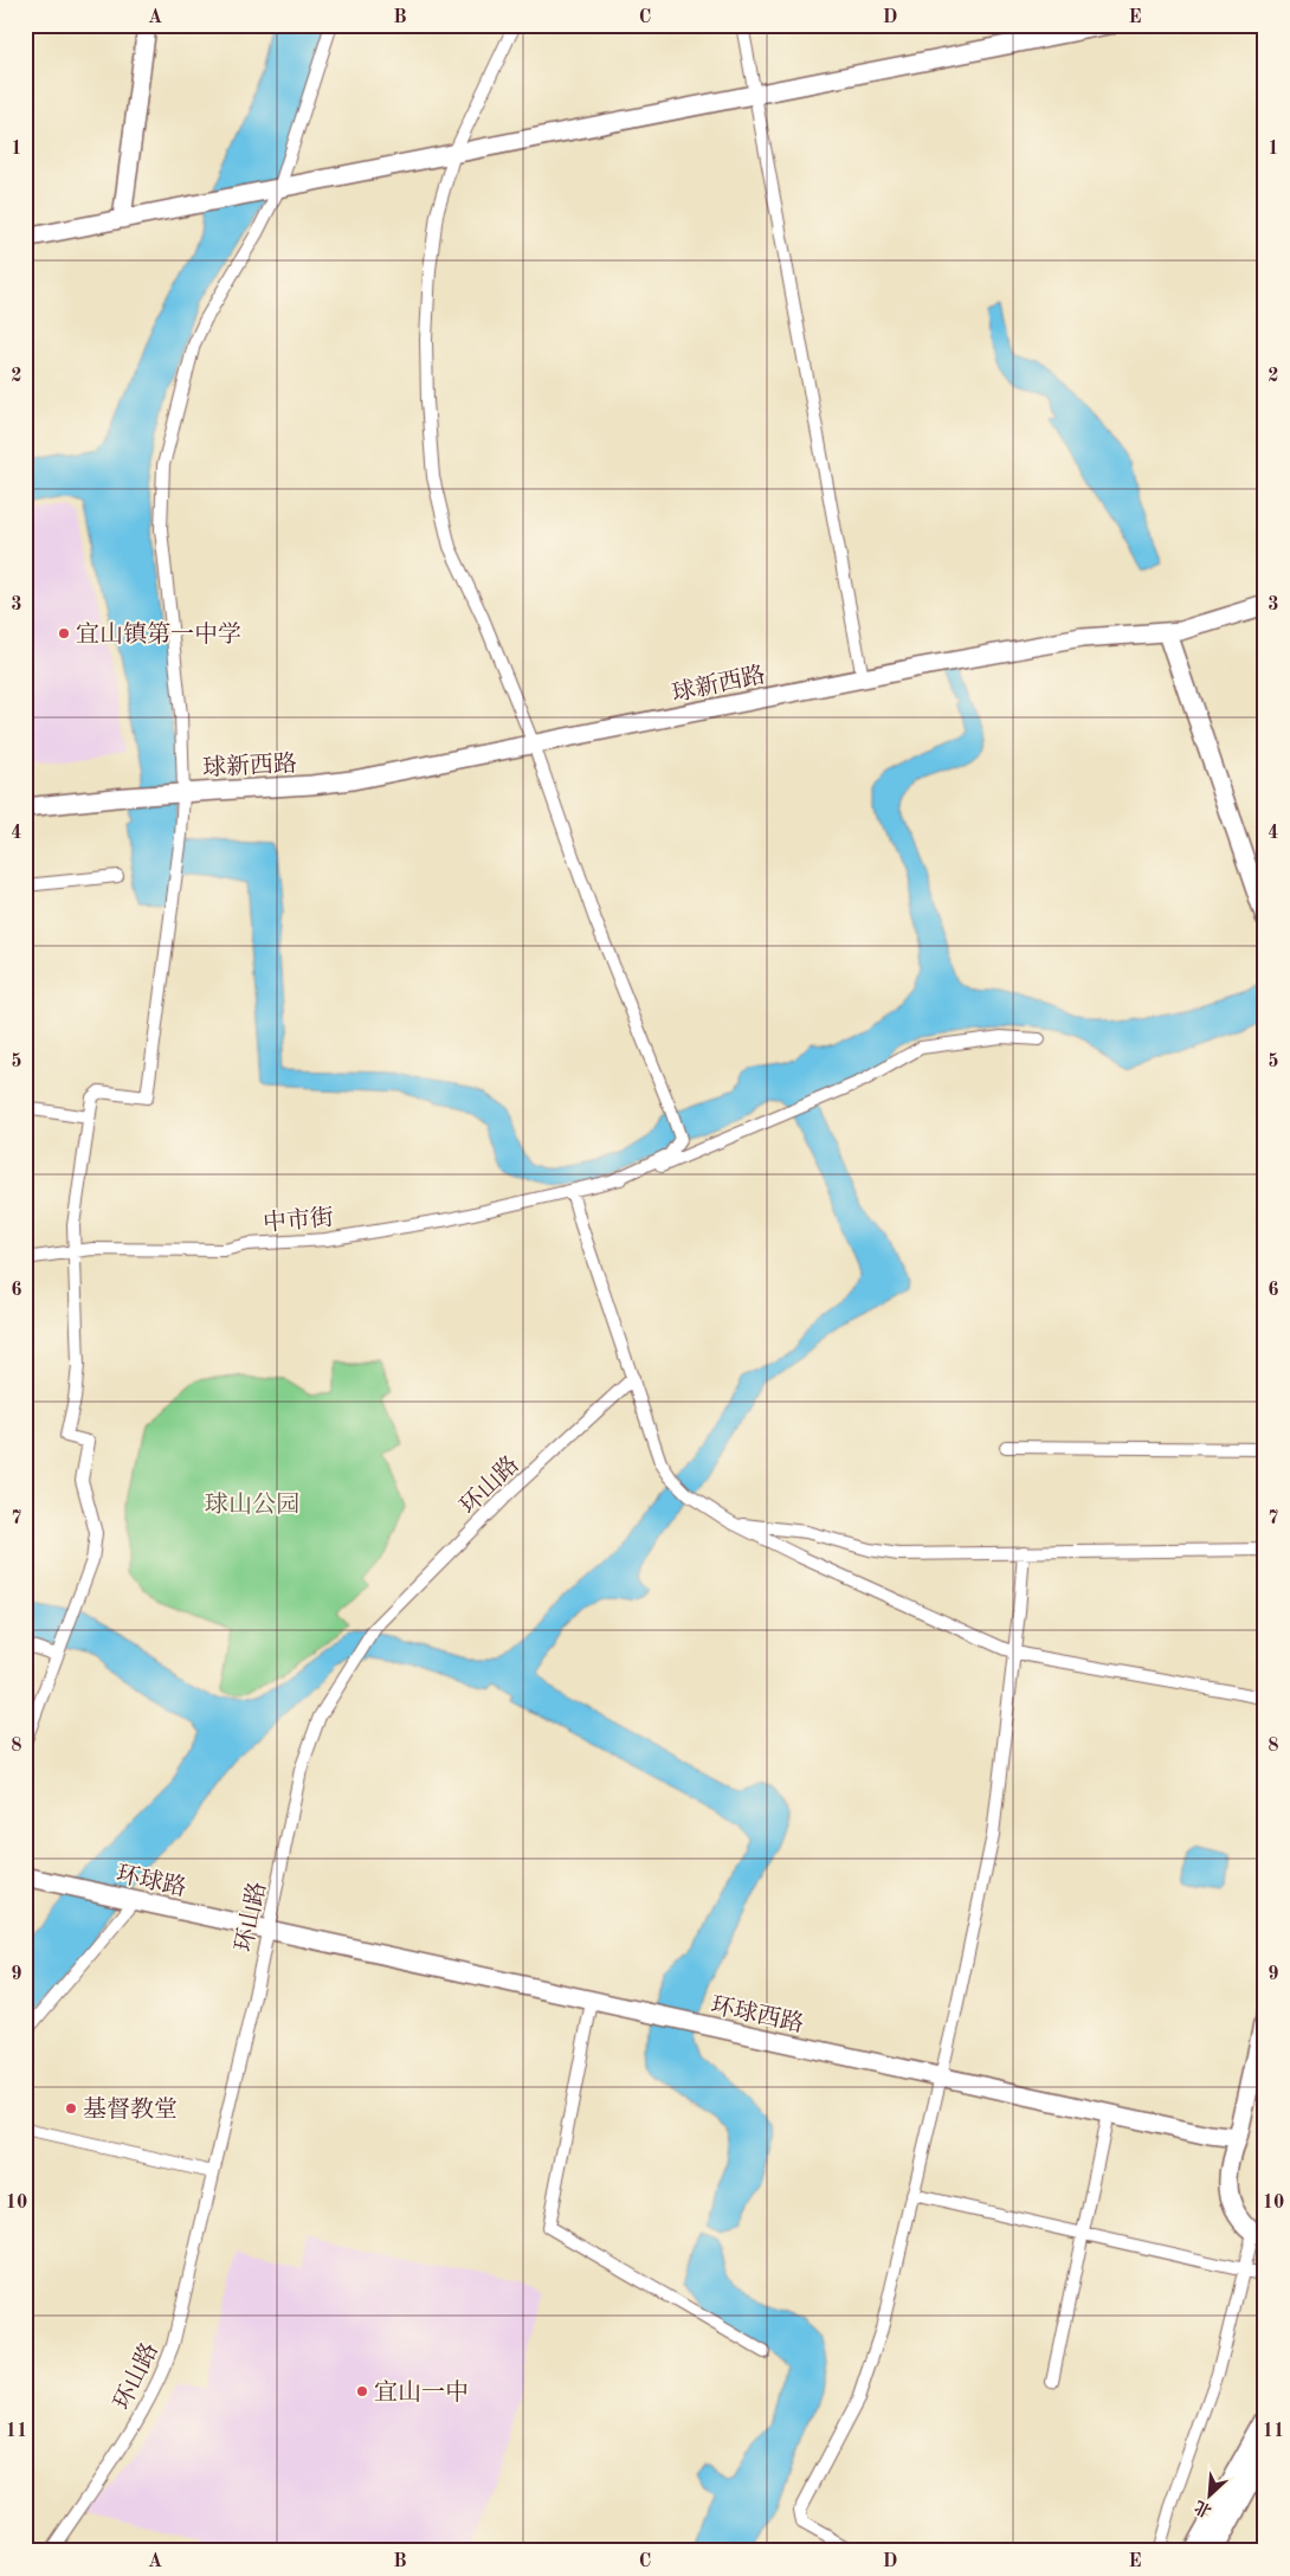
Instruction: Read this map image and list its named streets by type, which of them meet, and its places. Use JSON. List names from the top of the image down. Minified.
{"streets":{"street":["球新西路","中市街","环山路","环球路","环球西路"]},"crossings":[["环山路","环球路"],["环山路","环球西路"],["环球路","环球西路"]],"parks":["球山公园"],"places":["宜山镇第一中学","基督教堂","宜山一中"],"north":"bottom left","grid":{"columns":["A","B","C","D","E"],"rows":["1","2","3","4","5","6","7","8","9","10","11"]}}
